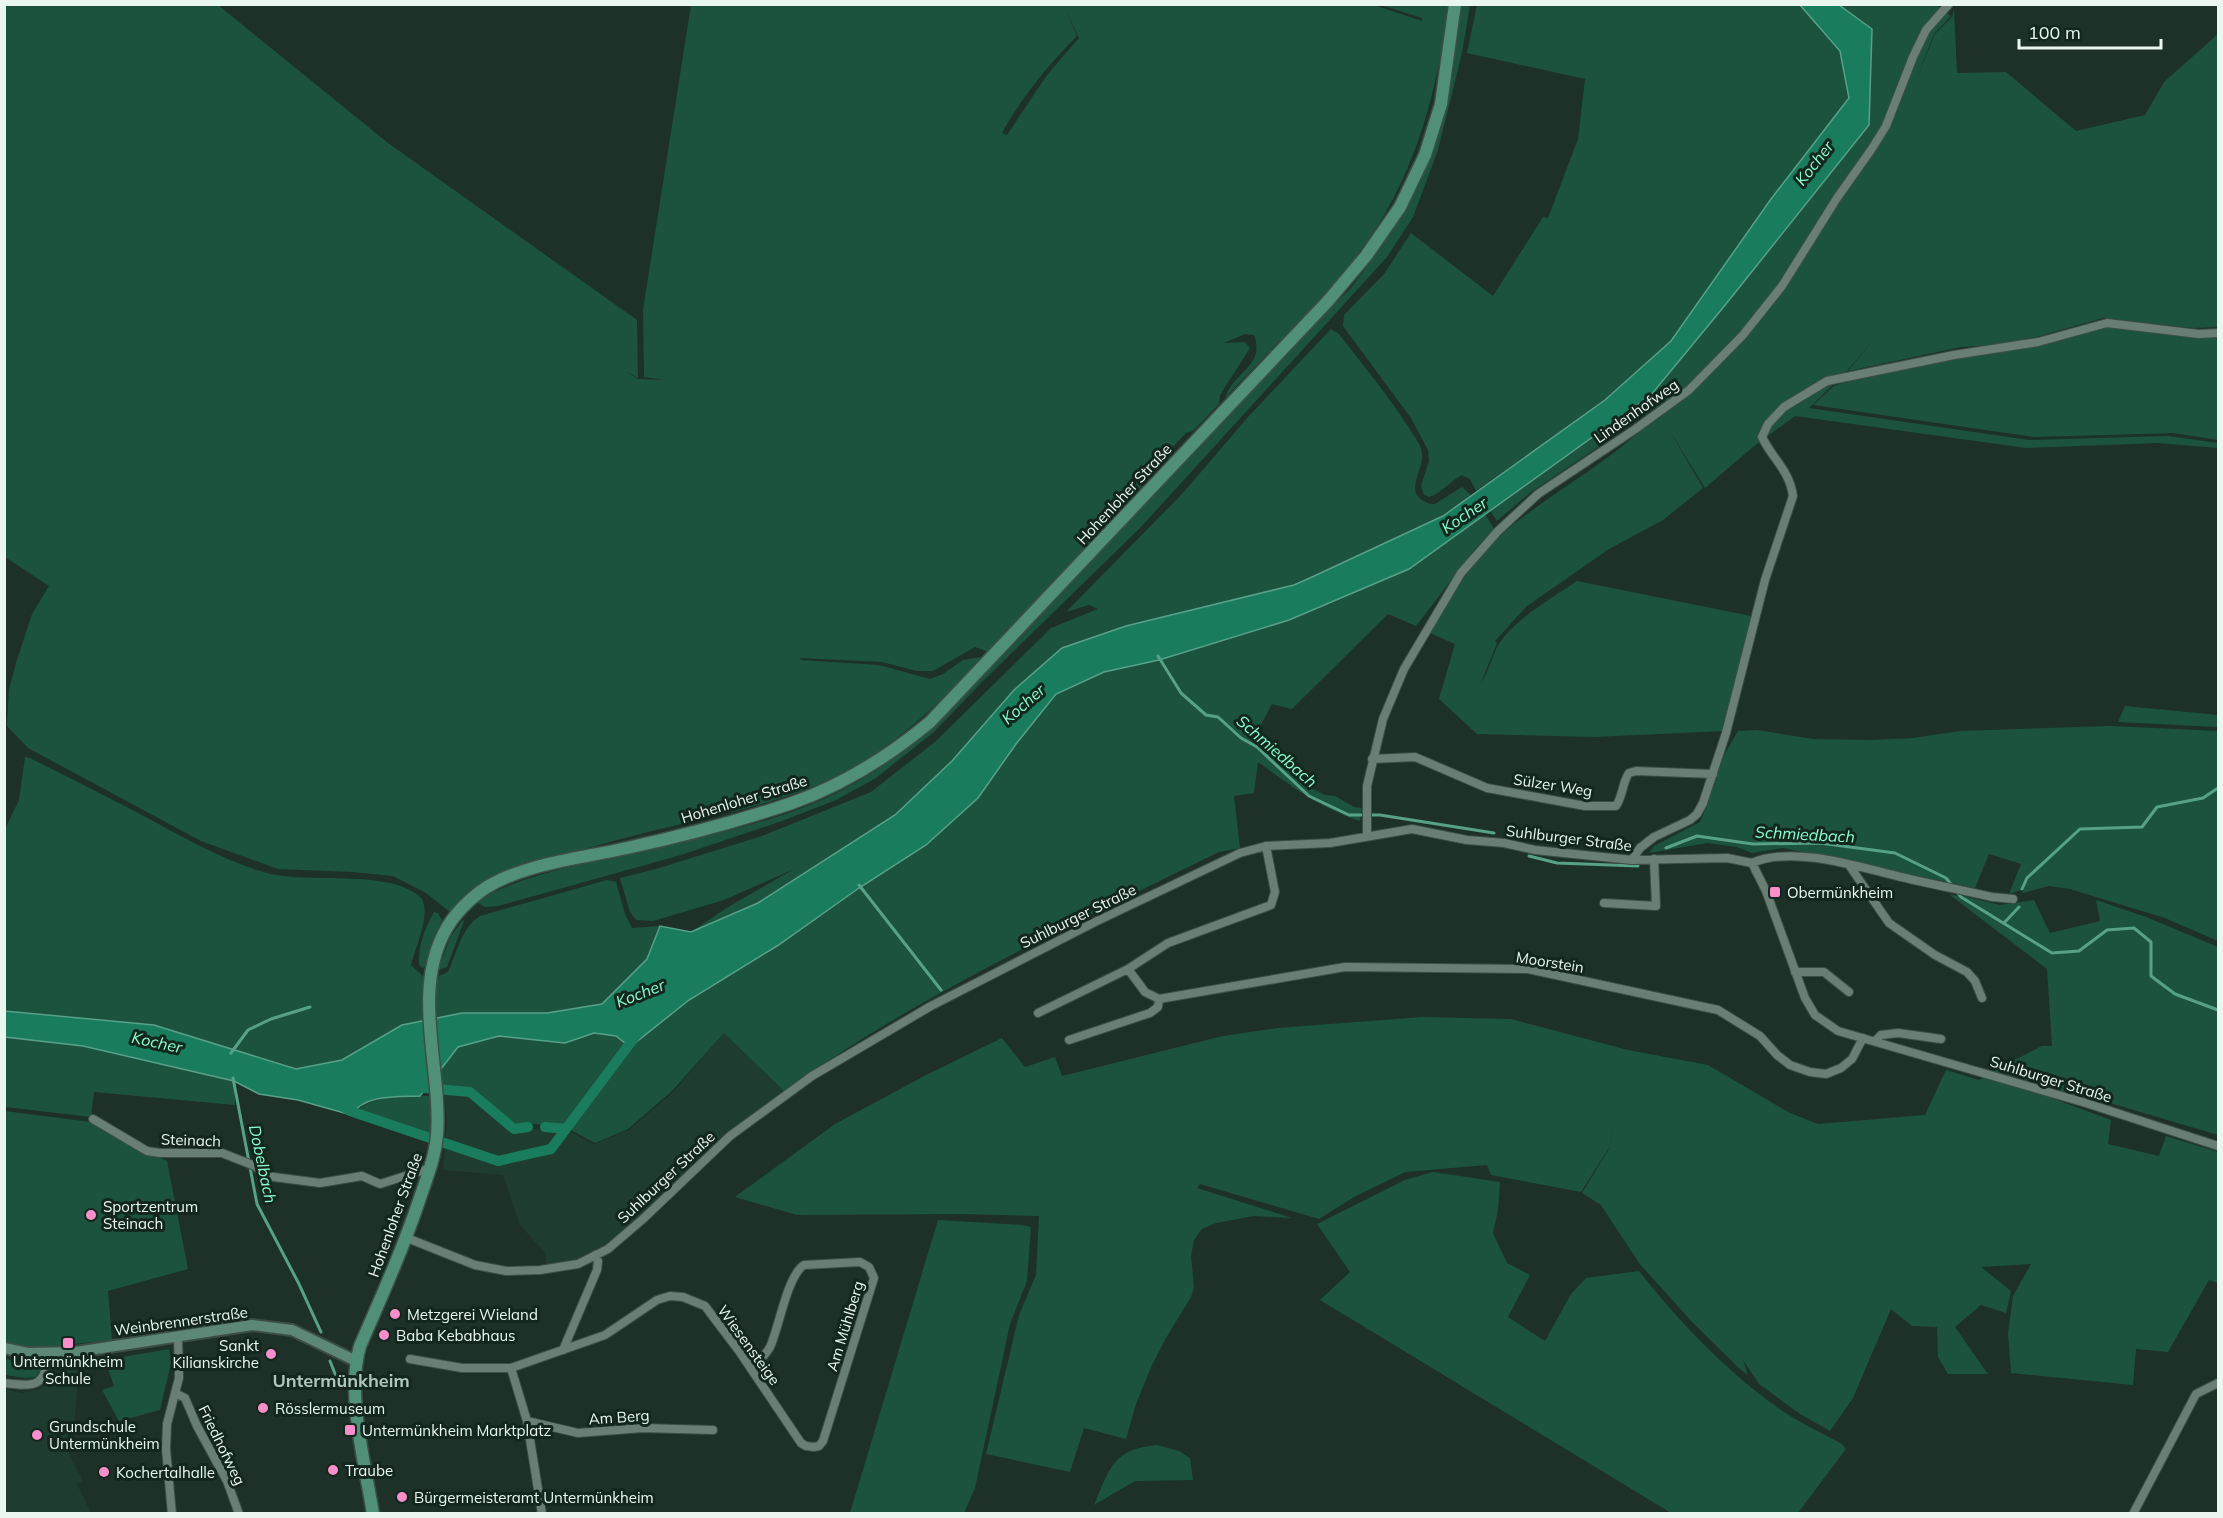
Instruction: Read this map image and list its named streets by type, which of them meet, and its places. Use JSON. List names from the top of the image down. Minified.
{"streets":{"main road":["Hohenloher Straße","Weinbrennerstraße"],"street":["Lindenhofweg","Sülzer Weg","Suhlburger Straße","Moorstein","Steinach","Am Mühlberg","Wiesensteige","Am Berg","Friedhofweg"]},"crossings":[["Lindenhofweg","Sülzer Weg"],["Lindenhofweg","Suhlburger Straße"],["Hohenloher Straße","Suhlburger Straße"],["Hohenloher Straße","Steinach"],["Hohenloher Straße","Weinbrennerstraße"],["Suhlburger Straße","Moorstein"],["Am Mühlberg","Wiesensteige"]],"districts":["Untermünkheim"],"water":["Kocher","Schmiedbach","Dobelbach"],"places":{"transit":["Obermünkheim","Untermünkheim Schule","Untermünkheim Marktplatz"],"other":["Sportzentrum Steinach","Metzgerei Wieland","Baba Kebabhaus","Sankt Kilianskirche","Rösslermuseum","Grundschule Untermünkheim","Traube","Kochertalhalle","Bürgermeisteramt Untermünkheim"]},"scale_bar":"100 m"}
